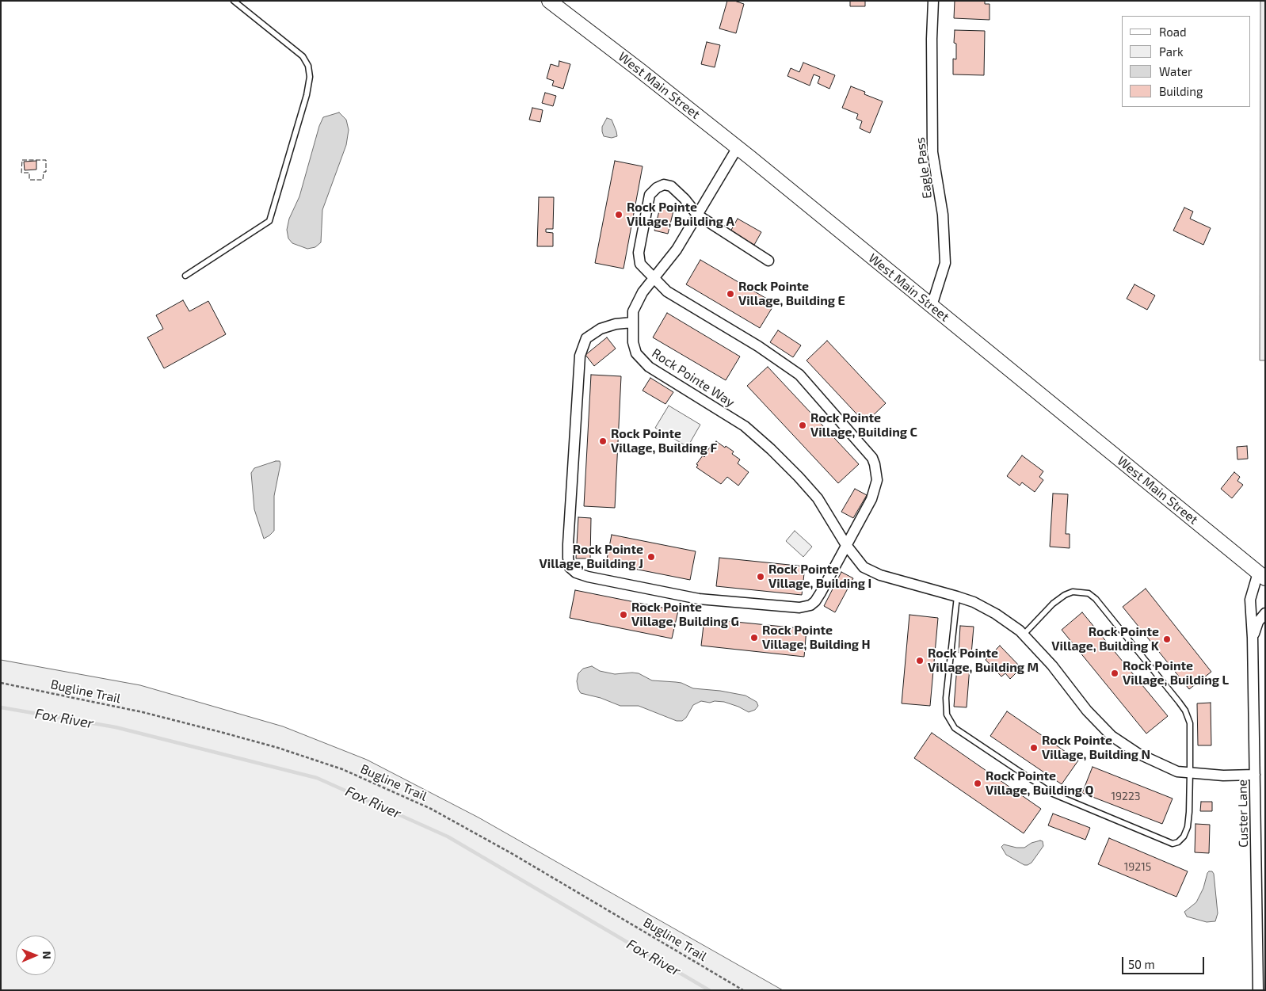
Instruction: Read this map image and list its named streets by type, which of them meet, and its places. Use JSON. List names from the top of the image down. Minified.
{"streets":{"main road":["West Main Street"],"street":["Eagle Pass","Rock Pointe Way","Custer Lane"],"path":["Bugline Trail"]},"crossings":[["West Main Street","Eagle Pass"],["West Main Street","Rock Pointe Way"],["West Main Street","Custer Lane"],["Rock Pointe Way","Custer Lane"]],"water":["Fox River"],"places":["Rock Pointe Village, Building A","Rock Pointe Village, Building E","Rock Pointe Village, Building C","Rock Pointe Village, Building F","Rock Pointe Village, Building J","Rock Pointe Village, Building I","Rock Pointe Village, Building G","Rock Pointe Village, Building H","Rock Pointe Village, Building K","Rock Pointe Village, Building M","Rock Pointe Village, Building L","Rock Pointe Village, Building N","Rock Pointe Village, Building Q"],"house_numbers":["19223","19215"],"legend":["Road","Park","Water","Building"],"scale_bar":"50 m","north":"right"}
